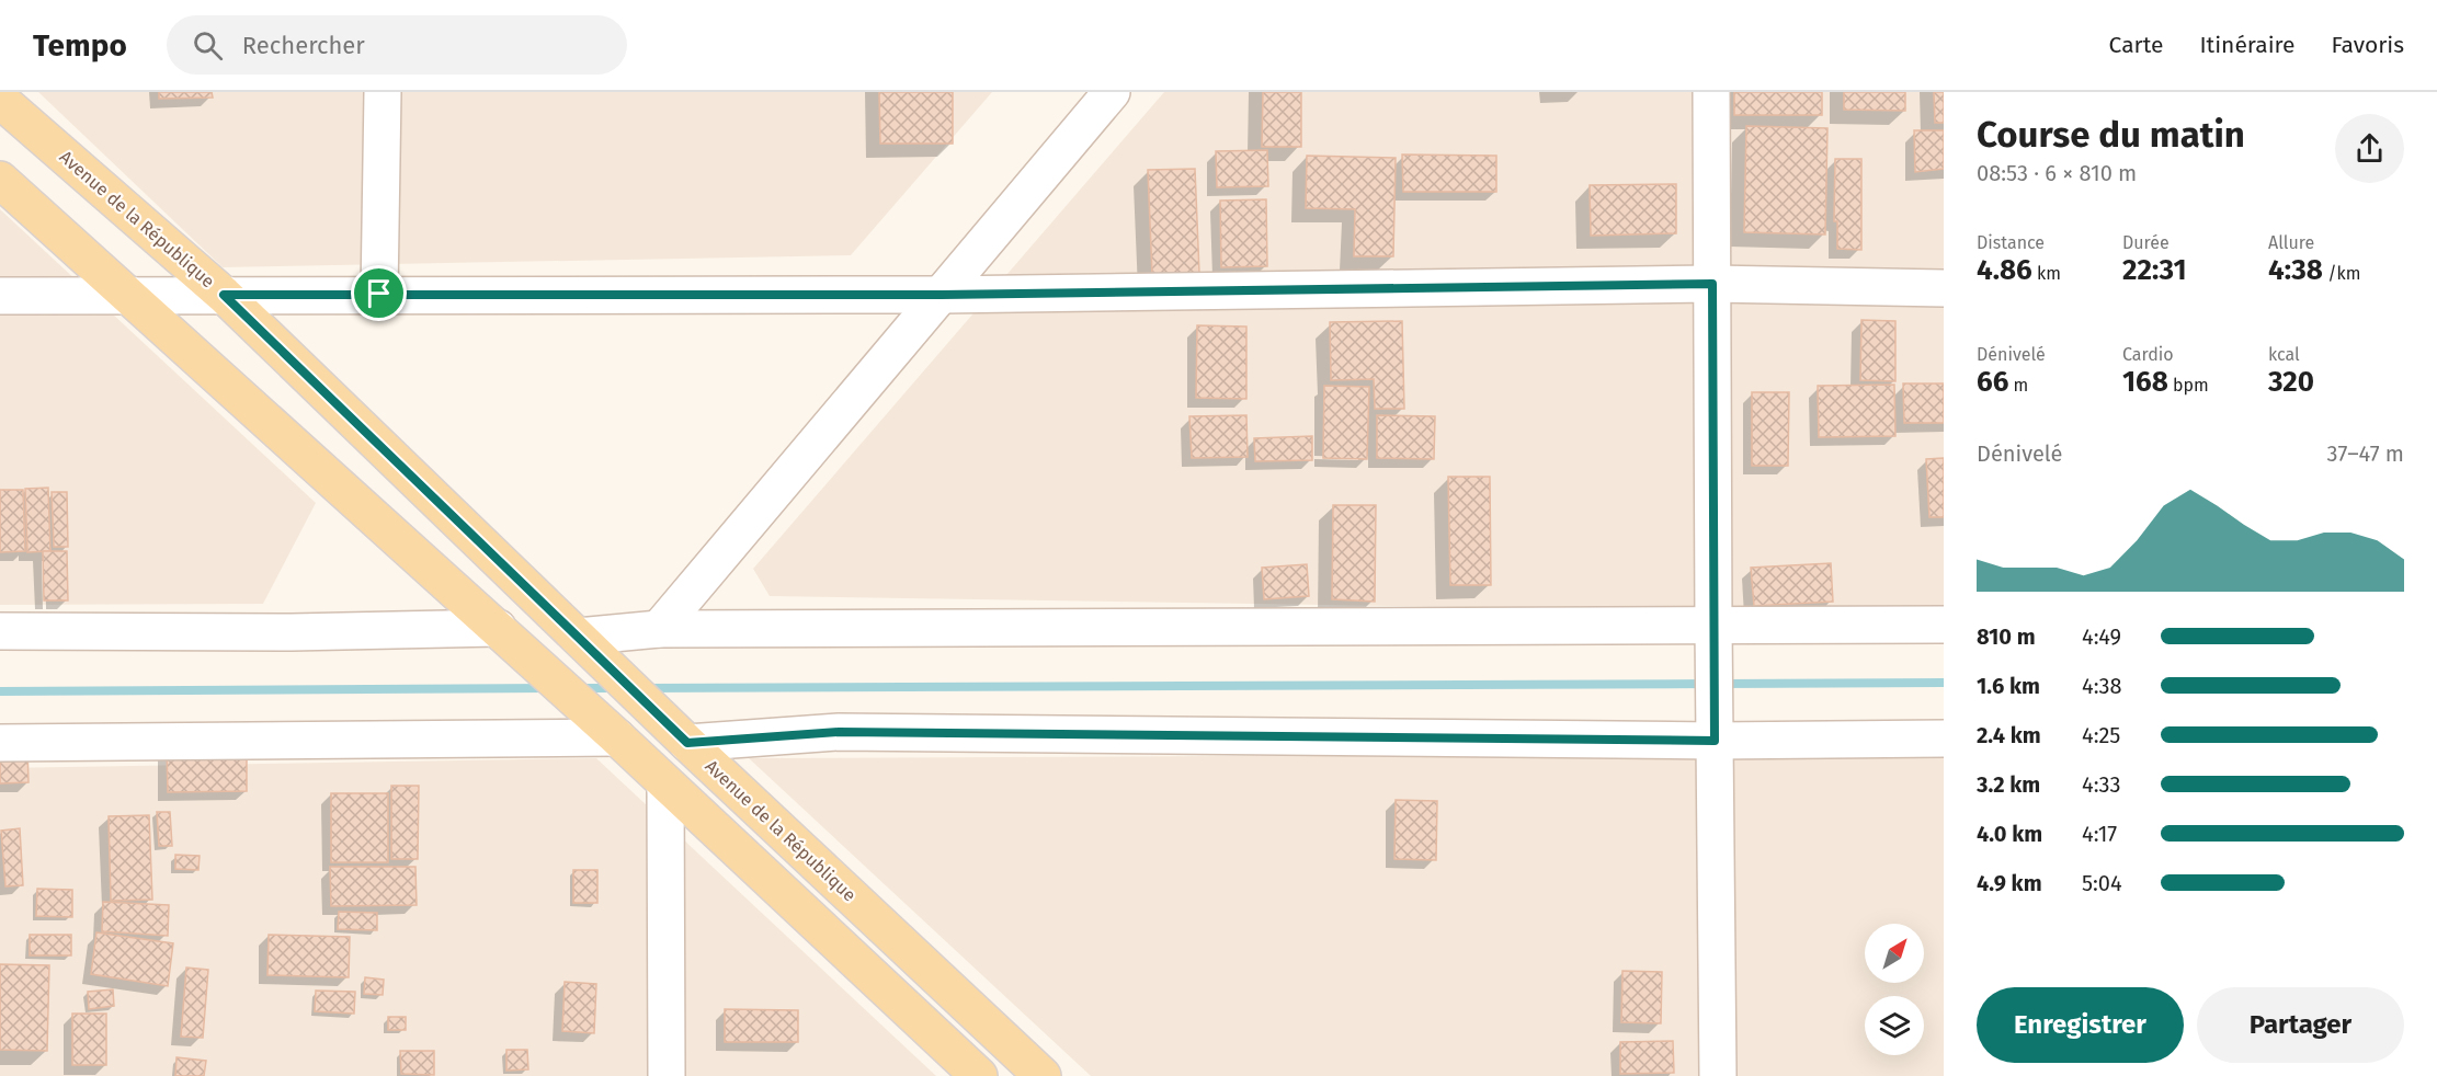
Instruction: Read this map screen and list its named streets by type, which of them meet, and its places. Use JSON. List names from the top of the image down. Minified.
{"streets":{"main road":["Avenue de la République"]},"north":"top right","page":{"header":"Tempo","search":"Rechercher","nav":["Carte","Itinéraire","Favoris"],"heading":["Course du matin","08:53 · 6 × 810 m"],"stats":[["Distance","4.86 km"],["Durée","22:31"],["Allure","4:38 /km"],["Dénivelé","66 m"],["Cardio","168 bpm"],["kcal","320"]],"chart":["Dénivelé","37–47 m"],"list":[{"name":"810 m","note":"4:49"},{"name":"1.6 km","note":"4:38"},{"name":"2.4 km","note":"4:25"},{"name":"3.2 km","note":"4:33"},{"name":"4.0 km","note":"4:17"},{"name":"4.9 km","note":"5:04"}],"buttons":["Enregistrer","Partager"]}}
